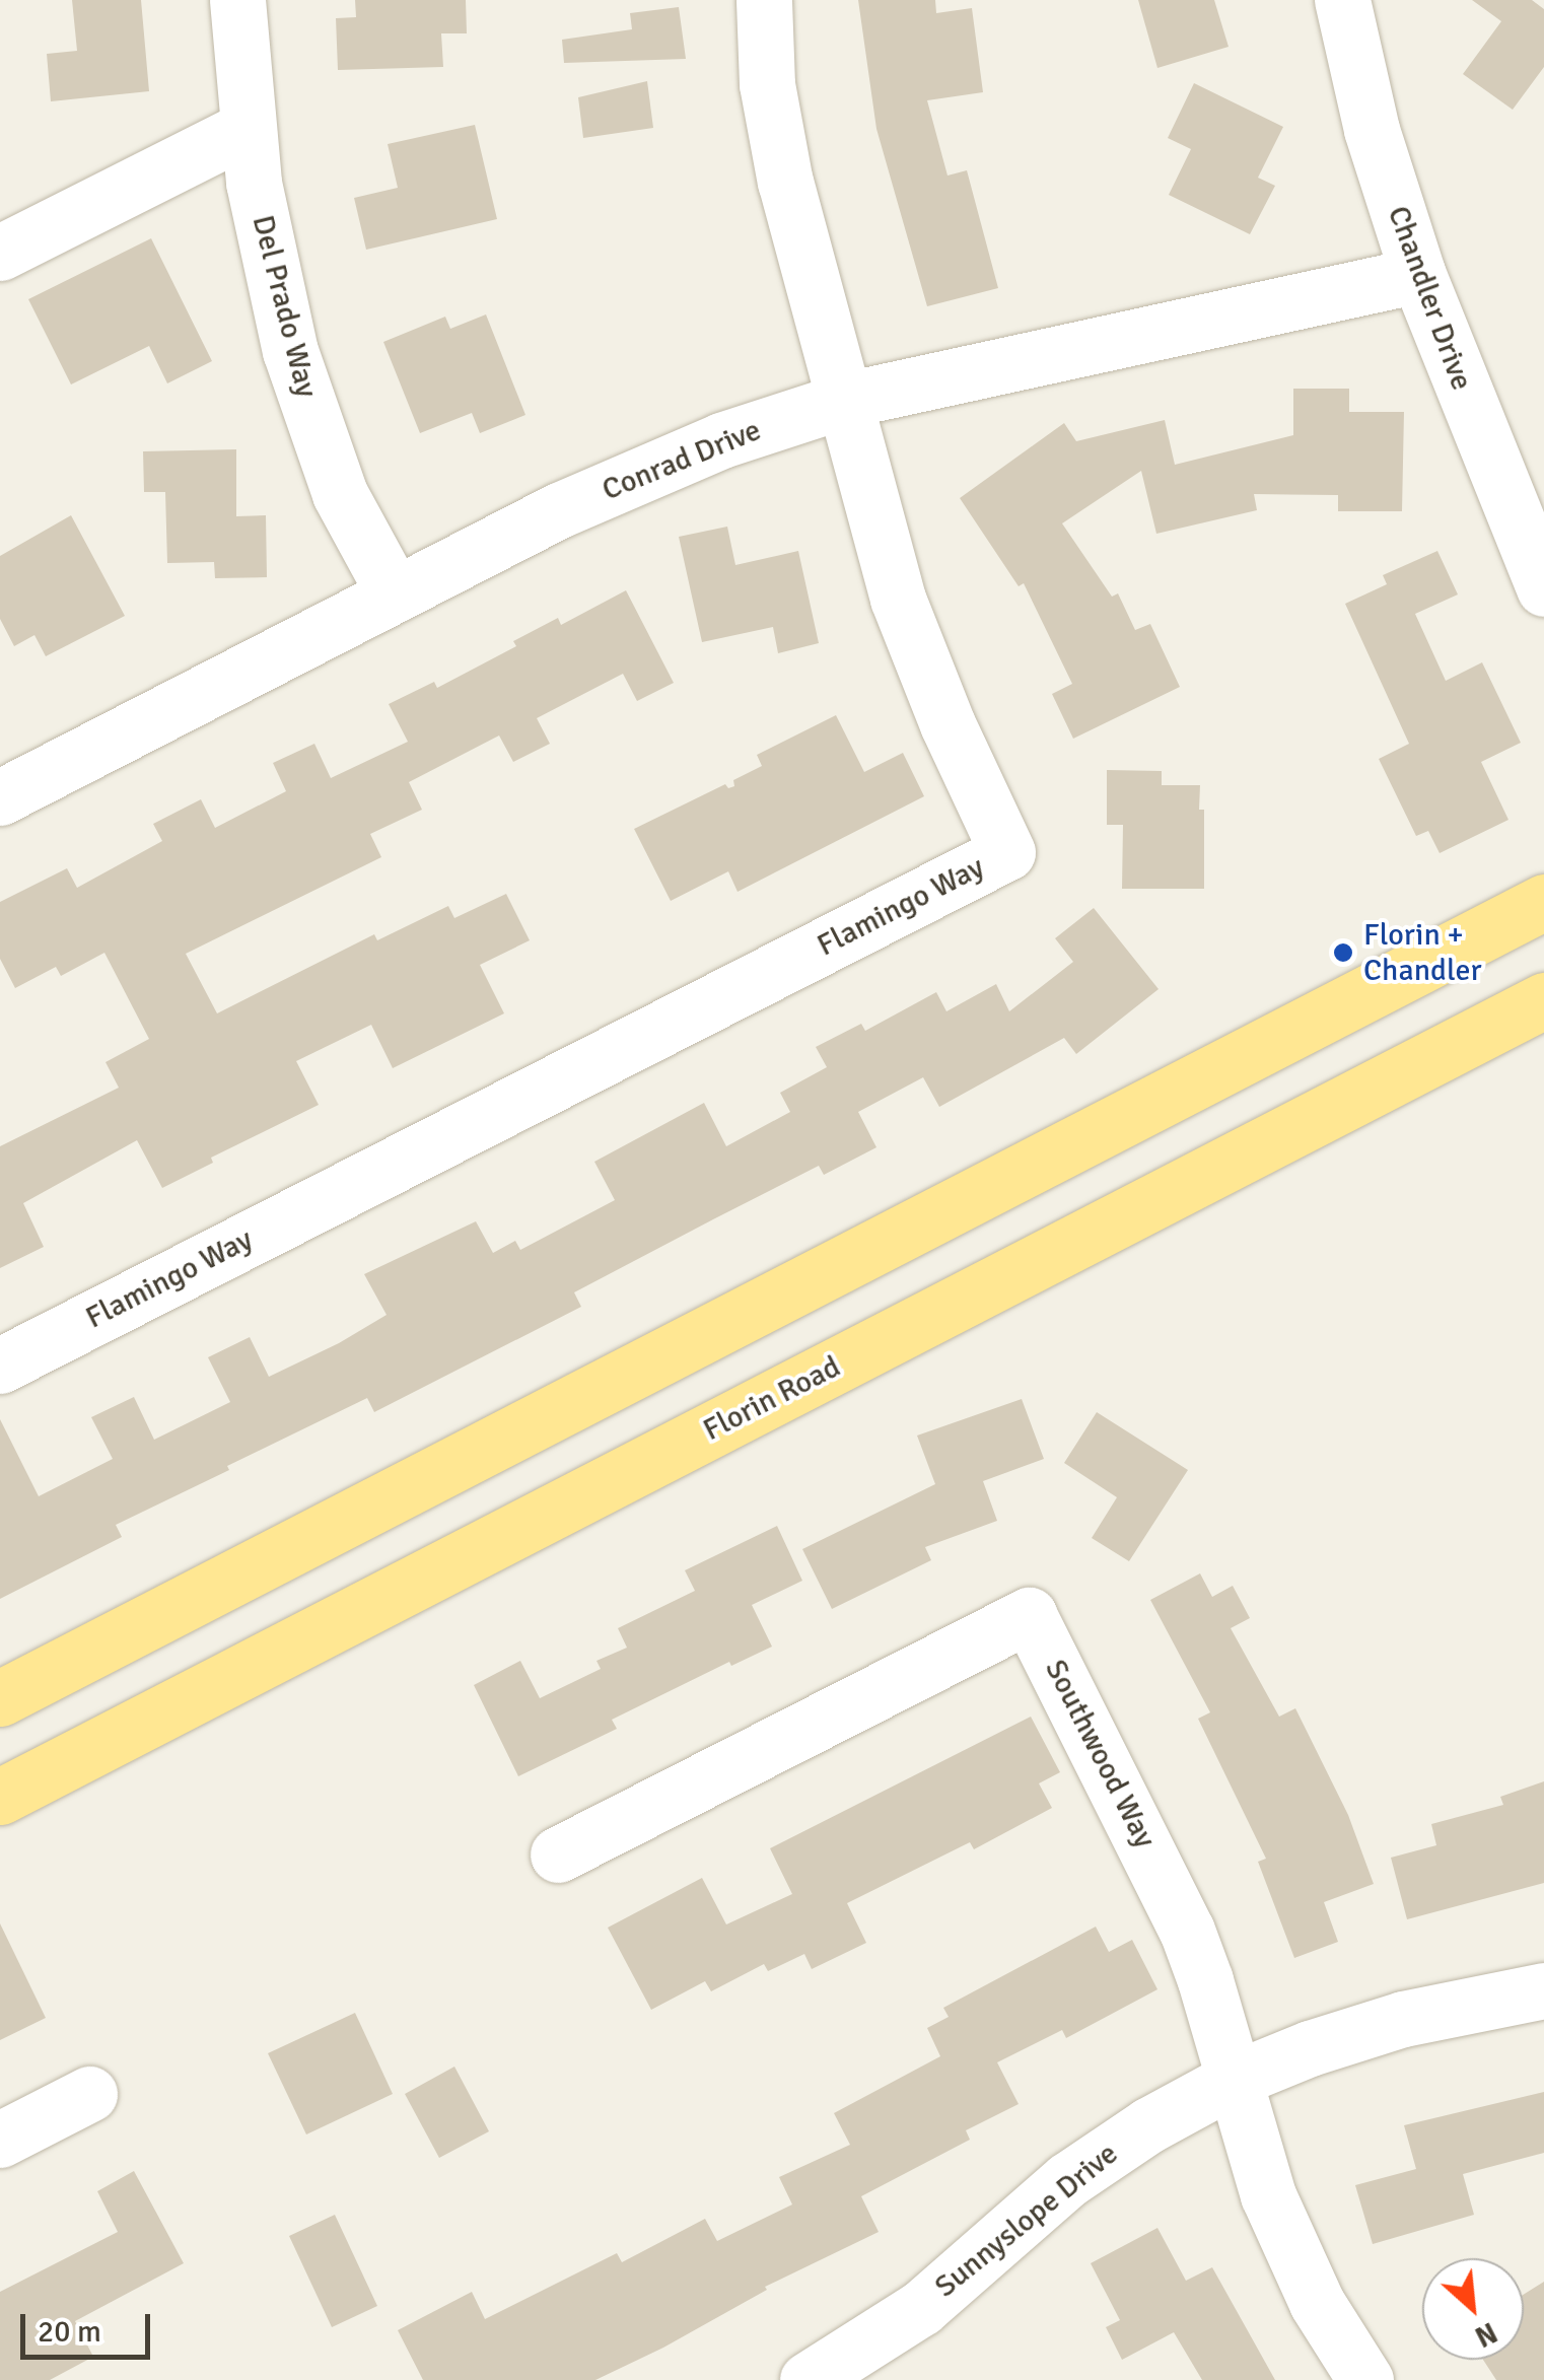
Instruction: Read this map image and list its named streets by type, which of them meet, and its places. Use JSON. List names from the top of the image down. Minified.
{"streets":{"main road":["Florin Road"],"street":["Chandler Drive","Del Prado Way","Conrad Drive","Flamingo Way","Southwood Way","Sunnyslope Drive"]},"crossings":[["Chandler Drive","Conrad Drive"],["Del Prado Way","Conrad Drive"],["Conrad Drive","Flamingo Way"],["Southwood Way","Sunnyslope Drive"]],"places":["Florin + Chandler"],"scale_bar":"20 m","north":"bottom right"}
